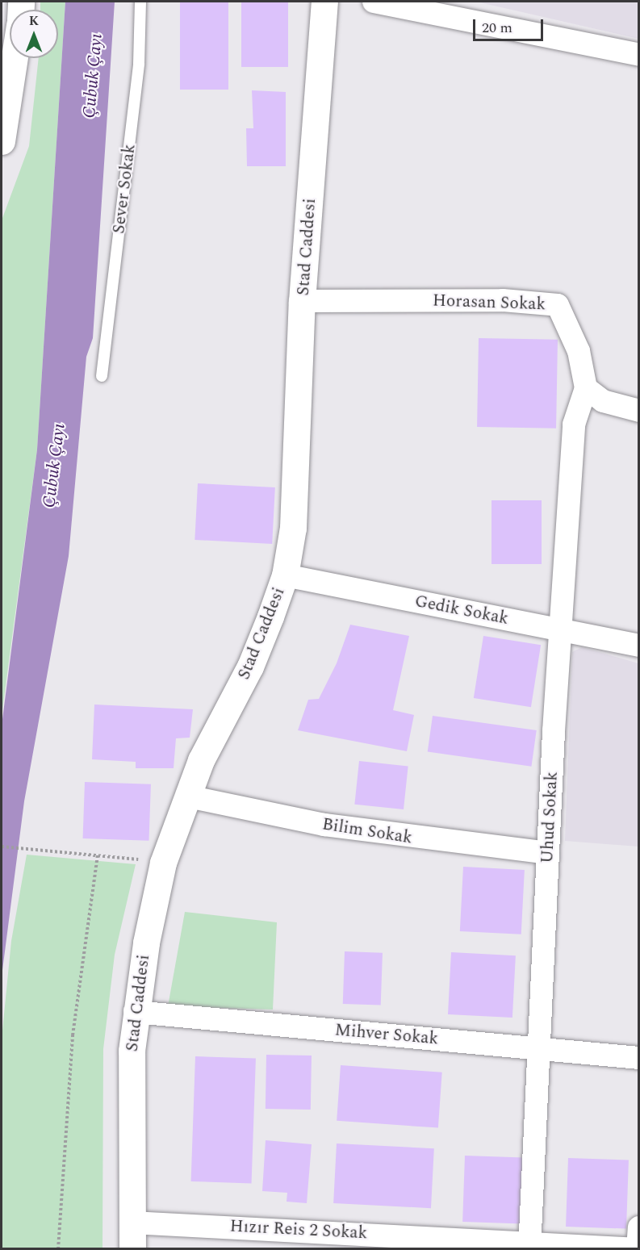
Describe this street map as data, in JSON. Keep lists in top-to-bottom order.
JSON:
{
  "streets": {
    "main road": ["Stad Caddesi"],
    "street": [
      "Horasan Sokak",
      "Gedik Sokak",
      "Uhud Sokak",
      "Bilim Sokak",
      "Mihver Sokak",
      "Hızır Reis 2 Sokak"
    ],
    "lane": ["Sever Sokak"]
  },
  "crossings": [
    ["Stad Caddesi", "Horasan Sokak"],
    ["Stad Caddesi", "Gedik Sokak"],
    ["Stad Caddesi", "Bilim Sokak"],
    ["Stad Caddesi", "Mihver Sokak"],
    ["Stad Caddesi", "Hızır Reis 2 Sokak"],
    ["Horasan Sokak", "Uhud Sokak"],
    ["Gedik Sokak", "Uhud Sokak"],
    ["Uhud Sokak", "Bilim Sokak"],
    ["Uhud Sokak", "Mihver Sokak"],
    ["Uhud Sokak", "Hızır Reis 2 Sokak"]
  ],
  "water": ["Çubuk Çayı"],
  "scale_bar": "20 m",
  "north": "top"
}
